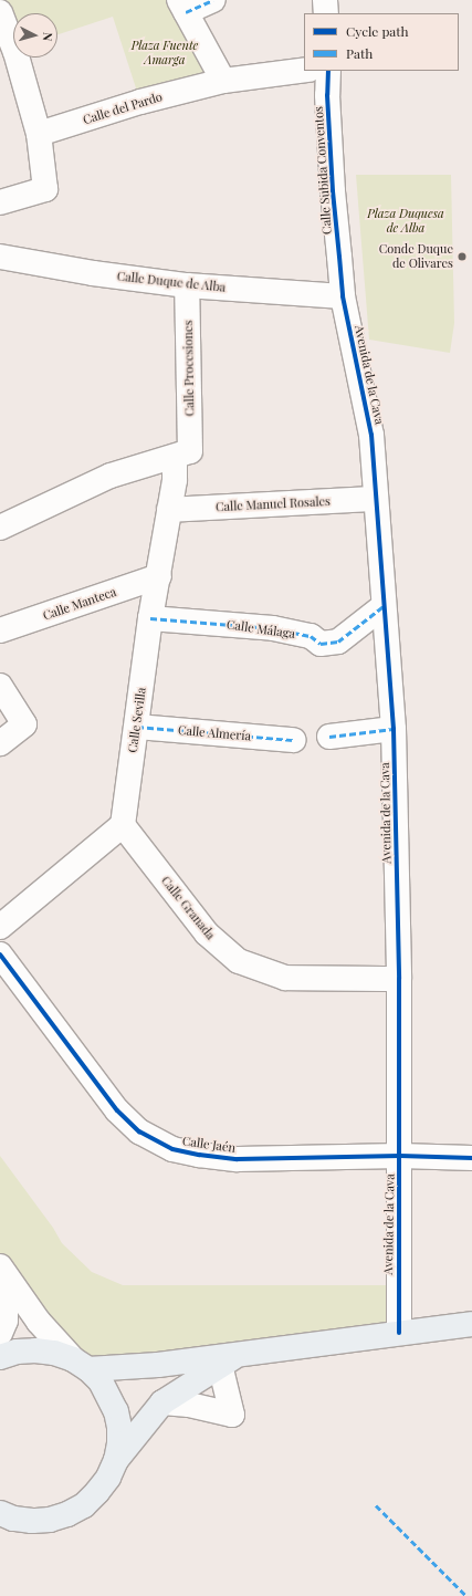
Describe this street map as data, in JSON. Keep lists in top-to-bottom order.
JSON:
{
  "streets": {
    "street": [
      "Calle del Pardo",
      "Calle Subida Conventos",
      "Calle Duque de Alba",
      "Calle Procesiones",
      "Avenida de la Cava",
      "Calle Manuel Rosales",
      "Calle Manteca",
      "Calle Málaga",
      "Calle Sevilla",
      "Calle Almería",
      "Calle Granada",
      "Calle Jaén"
    ]
  },
  "crossings": [
    ["Calle Subida Conventos", "Calle Duque de Alba"],
    ["Calle Subida Conventos", "Avenida de la Cava"],
    ["Calle Duque de Alba", "Calle Procesiones"],
    ["Calle Duque de Alba", "Avenida de la Cava"],
    ["Calle Procesiones", "Calle Sevilla"],
    ["Avenida de la Cava", "Calle Manuel Rosales"],
    ["Avenida de la Cava", "Calle Málaga"],
    ["Avenida de la Cava", "Calle Granada"],
    ["Avenida de la Cava", "Calle Jaén"],
    ["Calle Manuel Rosales", "Calle Sevilla"],
    ["Calle Manteca", "Calle Sevilla"],
    ["Calle Málaga", "Calle Sevilla"],
    ["Calle Sevilla", "Calle Almería"],
    ["Calle Sevilla", "Calle Granada"]
  ],
  "parks": ["Plaza Fuente Amarga", "Plaza Duquesa de Alba"],
  "places": ["Conde Duque de Olivares"],
  "legend": ["Cycle path", "Path"],
  "north": "right"
}
